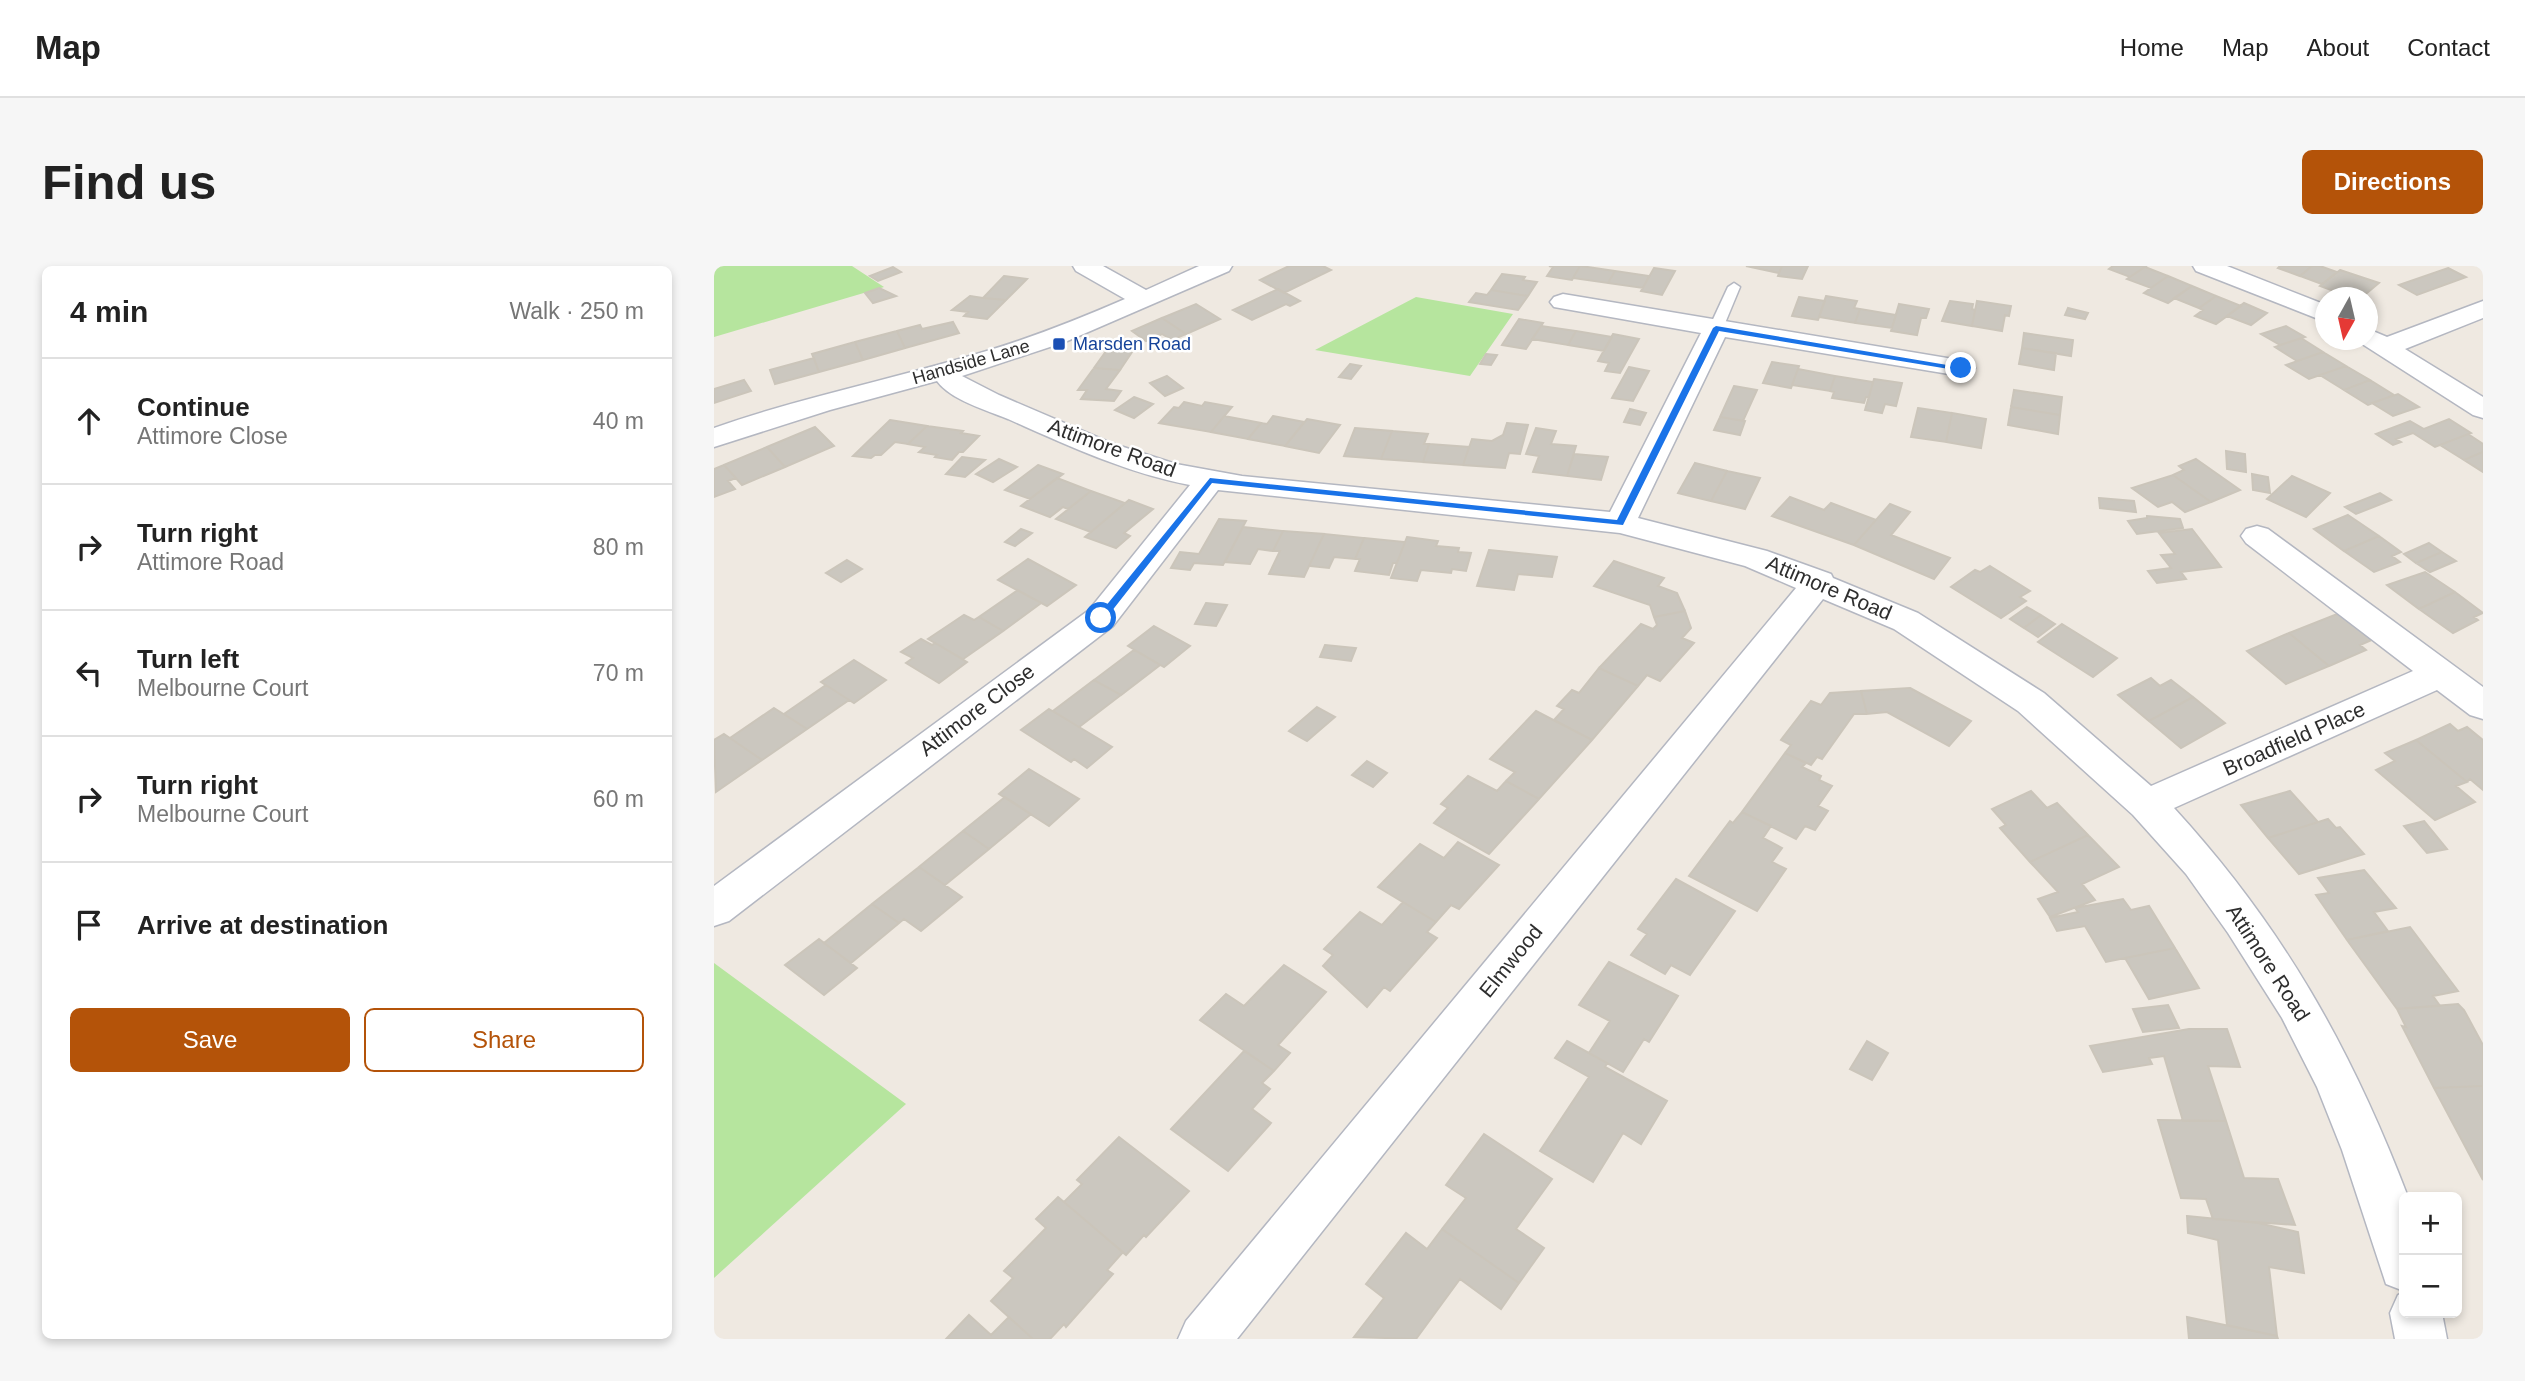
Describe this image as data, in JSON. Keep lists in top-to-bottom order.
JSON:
{
  "streets": {
    "street": [
      "Handside Lane",
      "Attimore Road",
      "Attimore Close",
      "Broadfield Place",
      "Elmwood"
    ]
  },
  "crossings": [
    ["Handside Lane", "Attimore Road"],
    ["Attimore Road", "Attimore Close"],
    ["Attimore Road", "Broadfield Place"],
    ["Attimore Road", "Elmwood"]
  ],
  "places": {
    "transit": ["Marsden Road"]
  },
  "north": "bottom",
  "page": {
    "header": "Map",
    "nav": [
      "Home",
      "Map",
      "About",
      "Contact"
    ],
    "buttons": [
      "Directions",
      ["Save", "Share"]
    ],
    "title": "Find us",
    "heading": ["4 min", "Walk · 250 m"],
    "list": [
      ["Continue", "Attimore Close", "40 m"],
      ["Turn right", "Attimore Road", "80 m"],
      ["Turn left", "Melbourne Court", "70 m"],
      ["Turn right", "Melbourne Court", "60 m"],
      "Arrive at destination"
    ],
    "map_buttons": ["+", "−"]
  }
}
